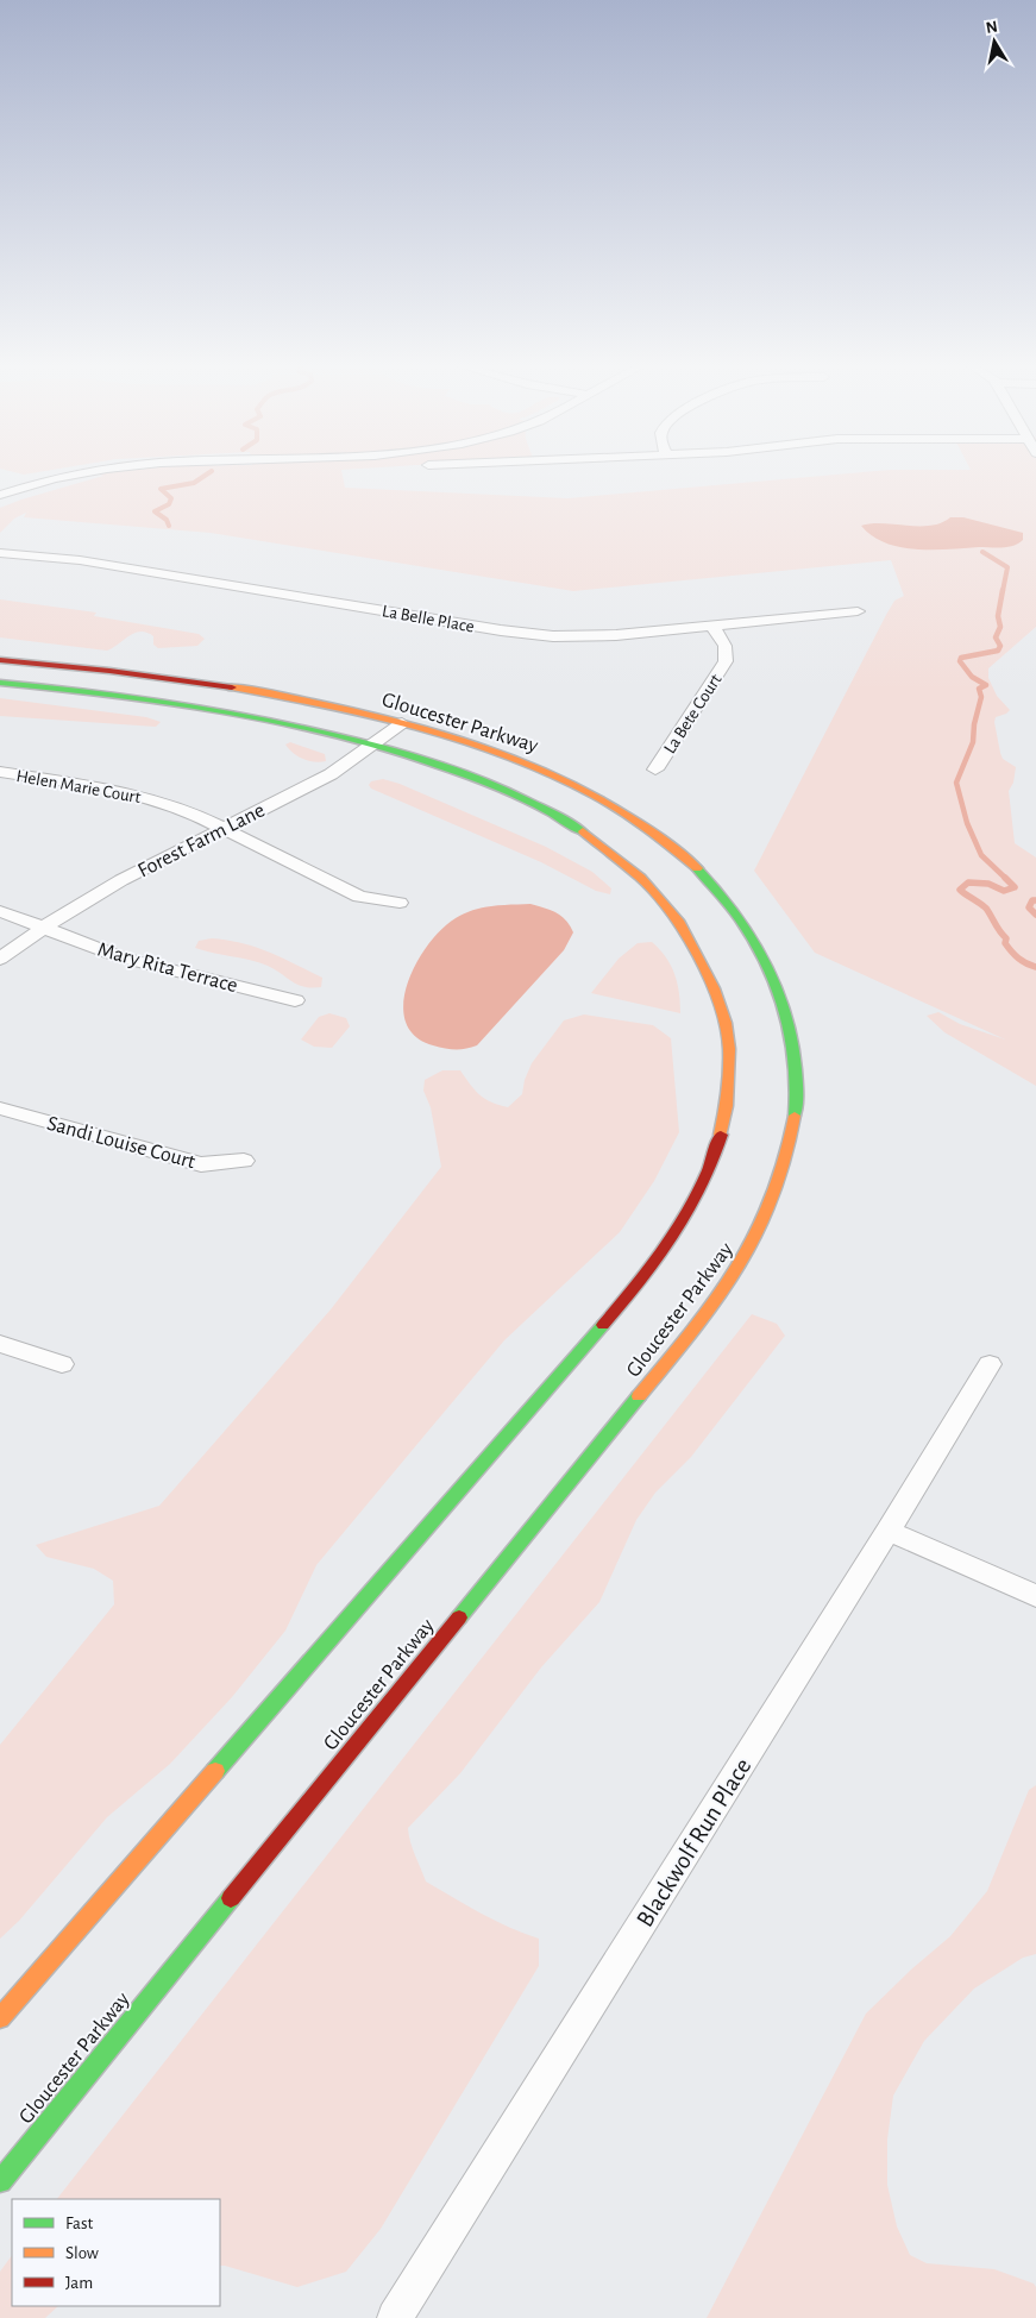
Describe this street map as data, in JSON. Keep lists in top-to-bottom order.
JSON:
{
  "streets": {
    "main road": ["Gloucester Parkway"],
    "street": [
      "La Belle Place",
      "La Bete Court",
      "Helen Marie Court",
      "Forest Farm Lane",
      "Mary Rita Terrace",
      "Sandi Louise Court",
      "Blackwolf Run Place"
    ]
  },
  "crossings": [
    ["La Belle Place", "La Bete Court"],
    ["Gloucester Parkway", "Forest Farm Lane"],
    ["Helen Marie Court", "Forest Farm Lane"],
    ["Forest Farm Lane", "Mary Rita Terrace"]
  ],
  "legend": ["Fast", "Slow", "Jam"],
  "north": "top"
}
